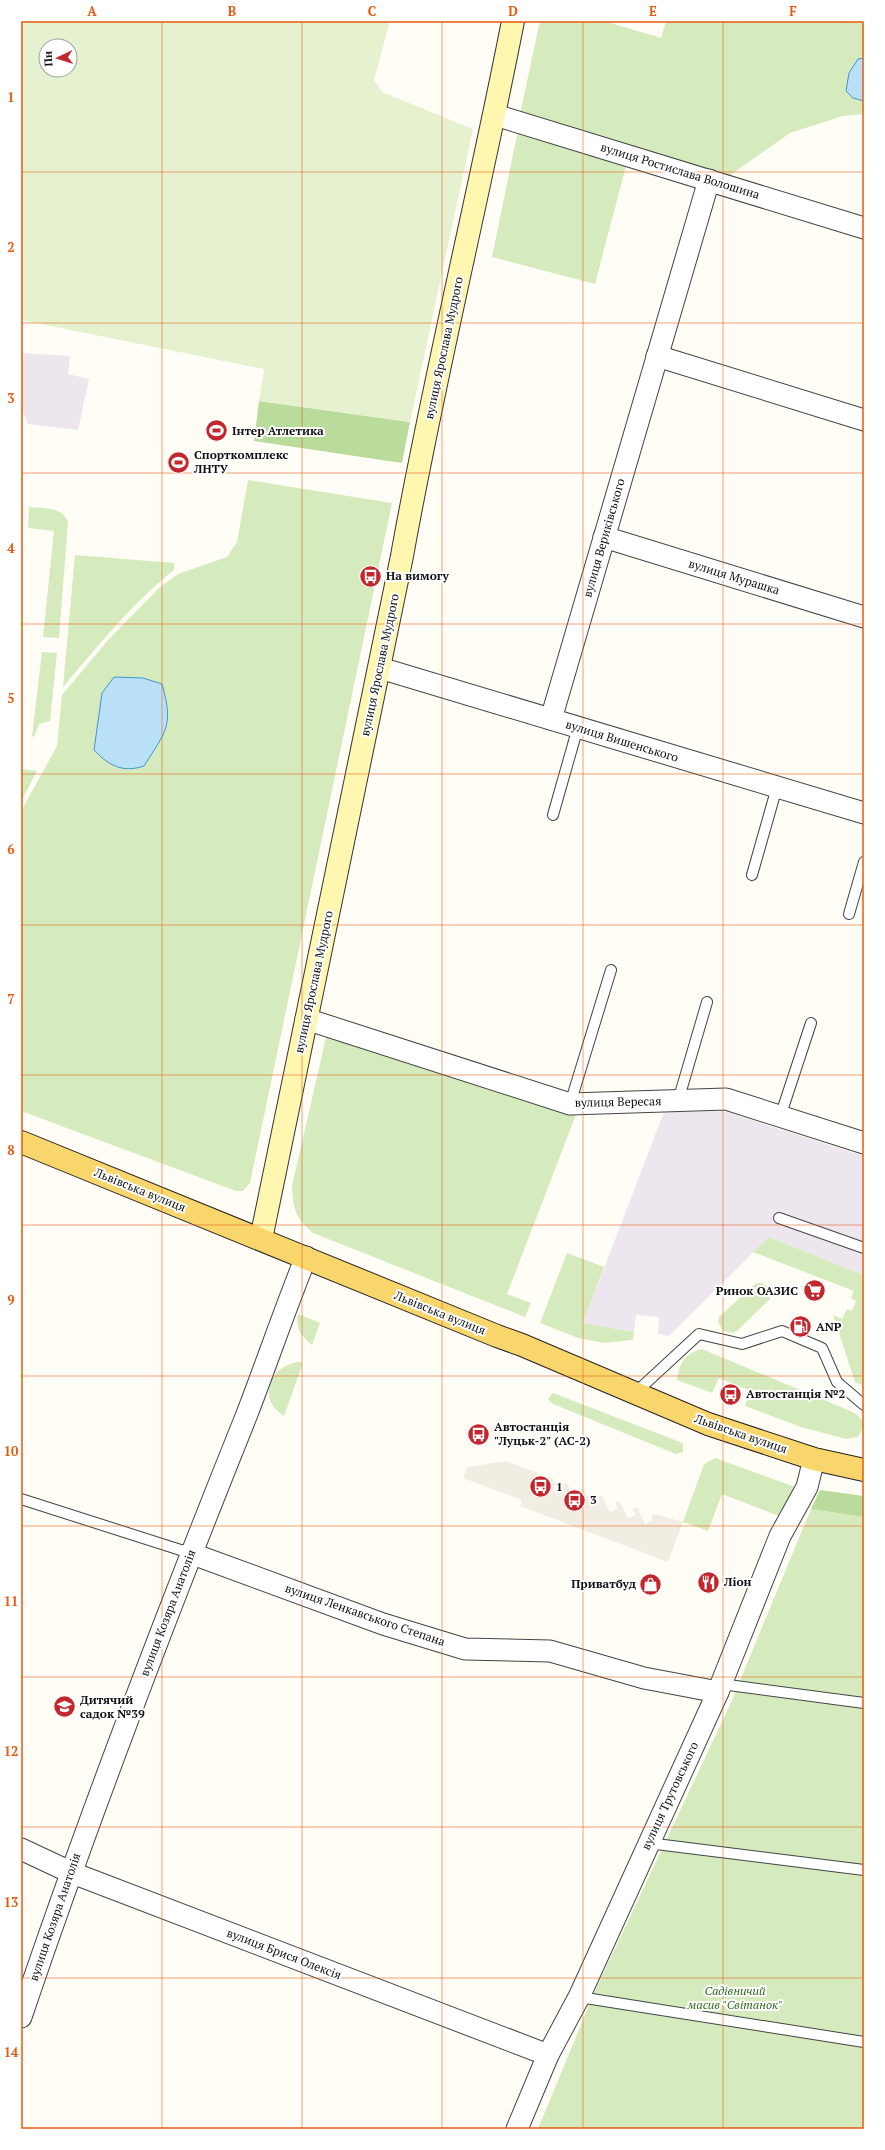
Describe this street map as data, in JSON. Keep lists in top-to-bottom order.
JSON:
{
  "streets": {
    "main road": ["вулиця Ярослава Мудрого", "Львівська вулиця"],
    "street": [
      "вулиця Ростислава Волошина",
      "вулиця Вериківського",
      "вулиця Мурашка",
      "вулиця Вишенського",
      "вулиця Вересая",
      "вулиця Козяра Анатолія",
      "вулиця Ленкавського Степана",
      "вулиця Трутовського",
      "вулиця Брися Олексія"
    ]
  },
  "crossings": [
    ["вулиця Ростислава Волошина", "вулиця Ярослава Мудрого"],
    ["вулиця Ростислава Волошина", "вулиця Вериківського"],
    ["вулиця Ярослава Мудрого", "вулиця Вишенського"],
    ["вулиця Ярослава Мудрого", "вулиця Вересая"],
    ["вулиця Ярослава Мудрого", "Львівська вулиця"],
    ["вулиця Вериківського", "вулиця Мурашка"],
    ["вулиця Вериківського", "вулиця Вишенського"],
    ["Львівська вулиця", "вулиця Козяра Анатолія"],
    ["Львівська вулиця", "вулиця Трутовського"],
    ["вулиця Козяра Анатолія", "вулиця Ленкавського Степана"],
    ["вулиця Козяра Анатолія", "вулиця Брися Олексія"],
    ["вулиця Ленкавського Степана", "вулиця Трутовського"],
    ["вулиця Трутовського", "вулиця Брися Олексія"]
  ],
  "parks": ["Садівничий масив \"Світанок\""],
  "places": {
    "sports": ["Інтер Атлетика", "Спорткомплекс ЛНТУ"],
    "bus stop": [
      "На вимогу",
      "Автостанція №2",
      "Автостанція \"Луцьк-2\" (АС-2)",
      "1",
      "3"
    ],
    "supermarket": ["Ринок ОАЗИС"],
    "fuel station": ["ANP"],
    "restaurant": ["Ліон"],
    "shop": ["Приватбуд"],
    "school or university": ["Дитячий садок №39"]
  },
  "north": "left",
  "grid": {
    "columns": [
      "A",
      "B",
      "C",
      "D",
      "E",
      "F"
    ],
    "rows": [
      "1",
      "2",
      "3",
      "4",
      "5",
      "6",
      "7",
      "8",
      "9",
      "10",
      "11",
      "12",
      "13",
      "14"
    ]
  }
}
